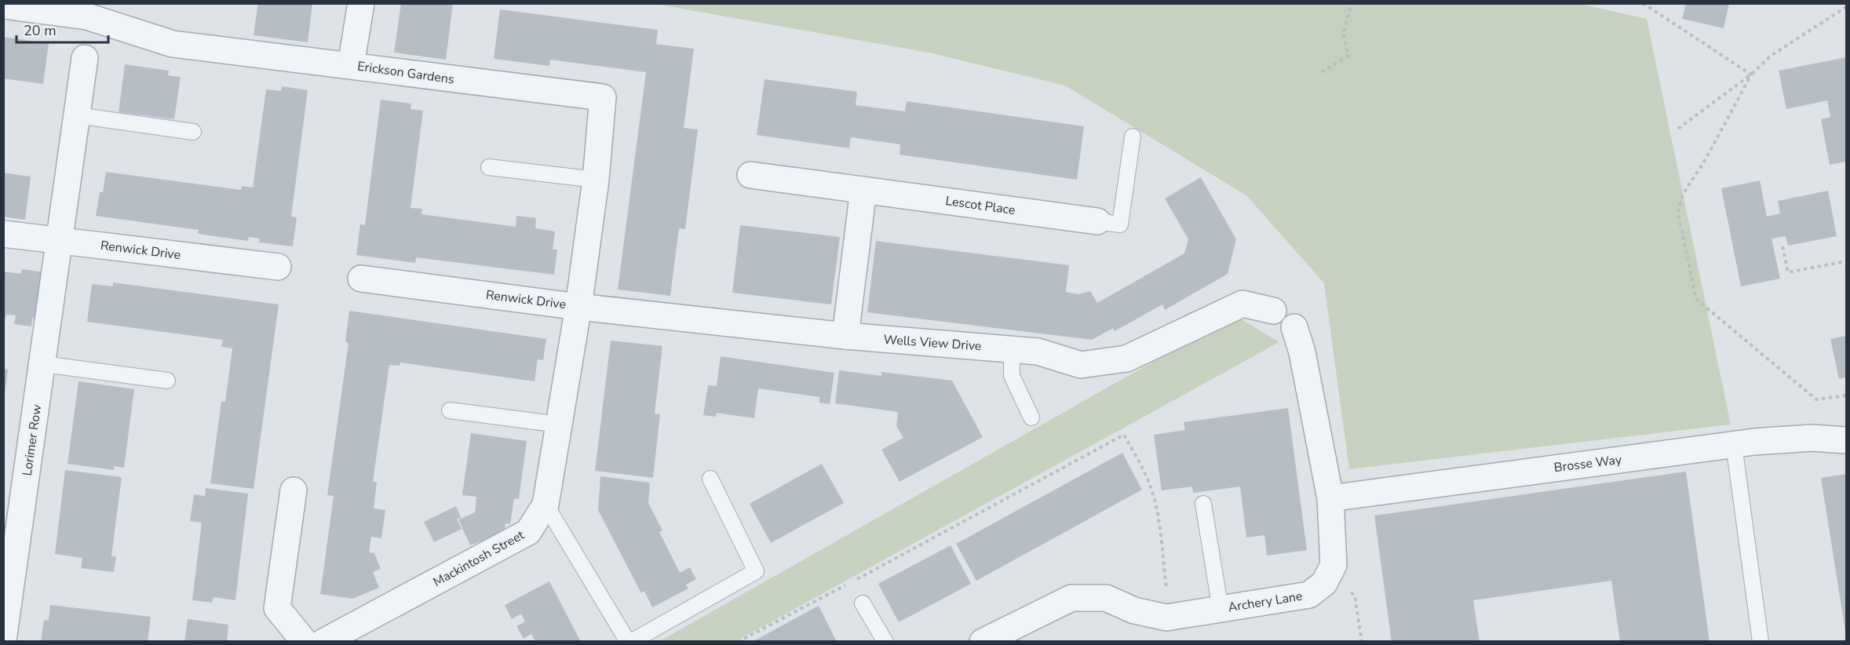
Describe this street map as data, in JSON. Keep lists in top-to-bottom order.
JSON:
{
  "streets": {
    "street": [
      "Erickson Gardens",
      "Lescot Place",
      "Renwick Drive",
      "Wells View Drive",
      "Lorimer Row",
      "Brosse Way",
      "Mackintosh Street",
      "Archery Lane"
    ]
  },
  "crossings": [
    ["Erickson Gardens", "Renwick Drive"],
    ["Erickson Gardens", "Wells View Drive"],
    ["Erickson Gardens", "Mackintosh Street"],
    ["Renwick Drive", "Wells View Drive"],
    ["Renwick Drive", "Lorimer Row"],
    ["Renwick Drive", "Mackintosh Street"],
    ["Wells View Drive", "Mackintosh Street"],
    ["Brosse Way", "Archery Lane"]
  ],
  "scale_bar": "20 m"
}
